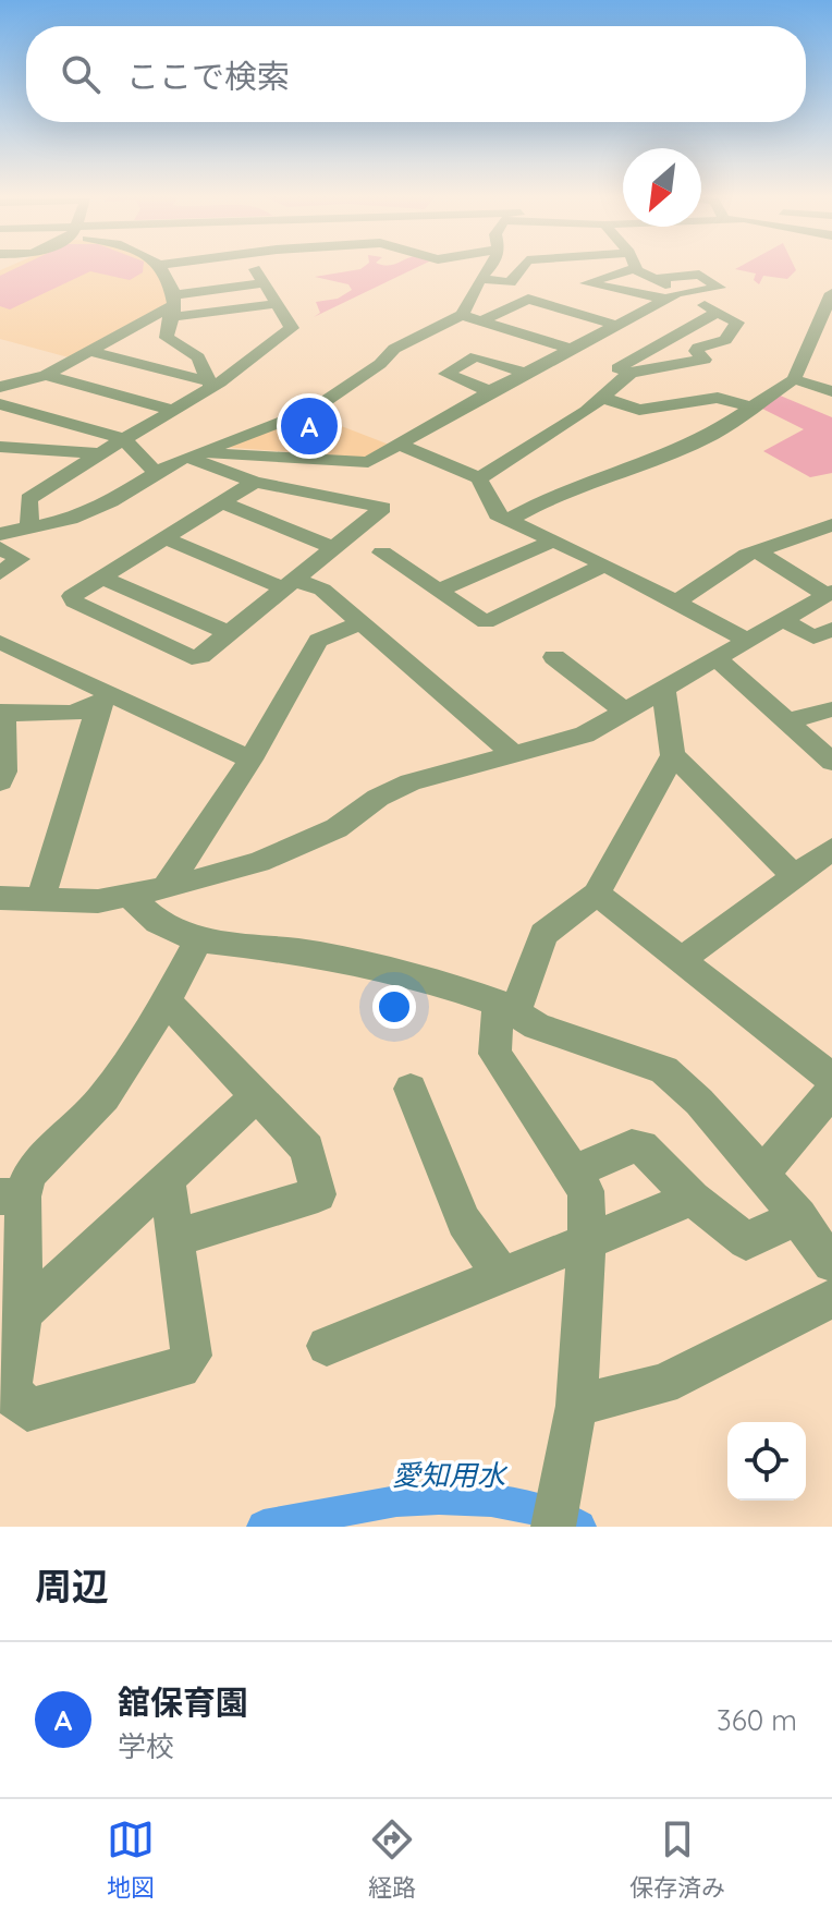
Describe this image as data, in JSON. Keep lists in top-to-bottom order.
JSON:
{
  "water": ["愛知用水"],
  "north": "bottom left",
  "page": {
    "search": "ここで検索",
    "pins": "A",
    "heading": "周辺",
    "list": [
      {
        "mark": "A",
        "name": "舘保育園",
        "note": "学校",
        "value": "360 m"
      }
    ],
    "nav": ["地図", "経路", "保存済み"]
  }
}
